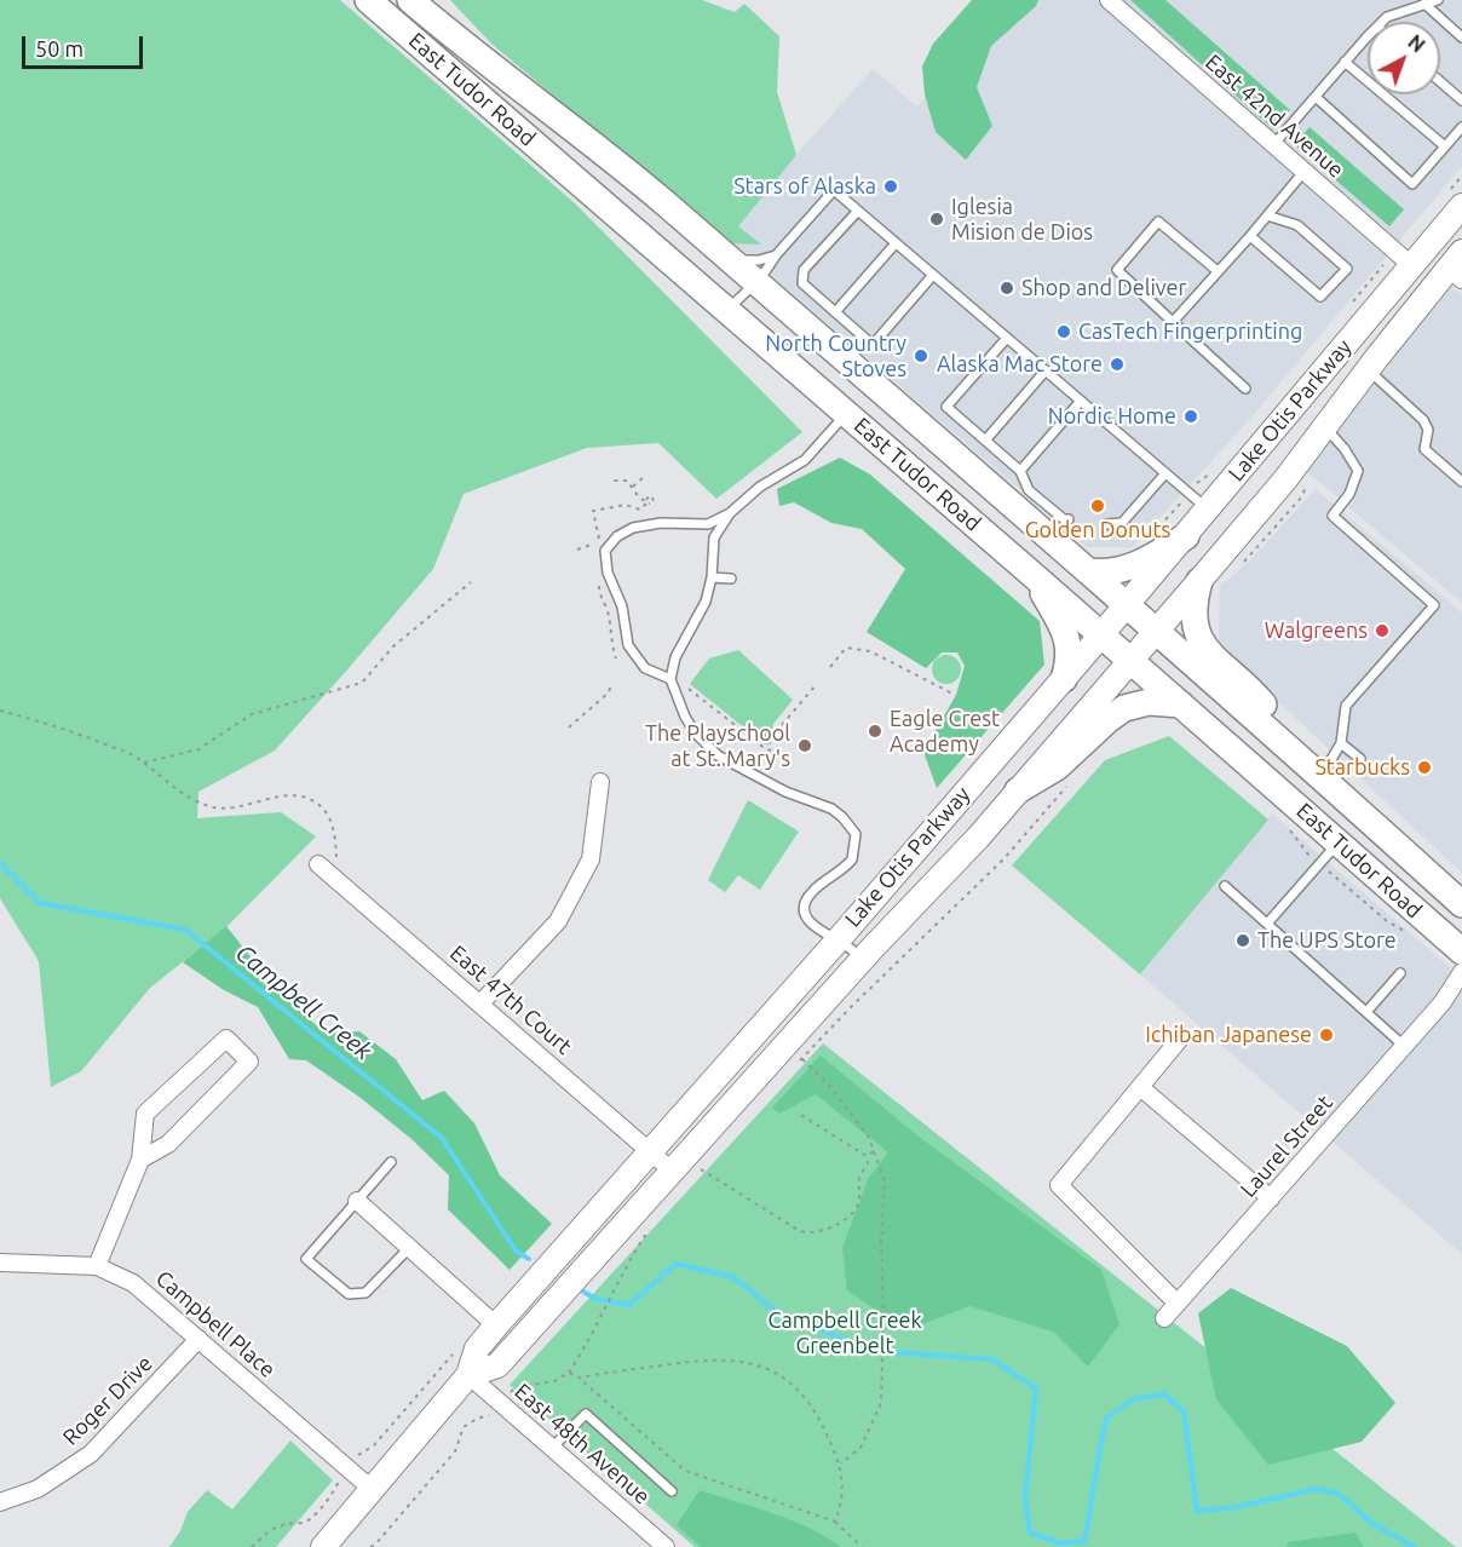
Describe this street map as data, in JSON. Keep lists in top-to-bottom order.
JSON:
{
  "streets": {
    "main road": ["East Tudor Road", "Lake Otis Parkway"],
    "street": [
      "East 42nd Avenue",
      "East 47th Court",
      "Laurel Street",
      "Campbell Place",
      "Roger Drive",
      "East 48th Avenue"
    ]
  },
  "crossings": [
    ["East Tudor Road", "Lake Otis Parkway"],
    ["East 42nd Avenue", "Lake Otis Parkway"],
    ["Lake Otis Parkway", "East 47th Court"],
    ["Lake Otis Parkway", "Campbell Place"],
    ["Lake Otis Parkway", "East 48th Avenue"],
    ["Campbell Place", "Roger Drive"]
  ],
  "water": ["Campbell Creek"],
  "parks": ["Campbell Creek Greenbelt"],
  "places": [
    "Stars of Alaska",
    "Iglesia Mision de Dios",
    "Shop and Deliver",
    "CasTech Fingerprinting",
    "North Country Stoves",
    "Alaska Mac Store",
    "Nordic Home",
    "Golden Donuts",
    "Walgreens",
    "Eagle Crest Academy",
    "The Playschool at St. Mary's",
    "Starbucks",
    "The UPS Store",
    "Ichiban Japanese"
  ],
  "scale_bar": "50 m",
  "north": "top right"
}
